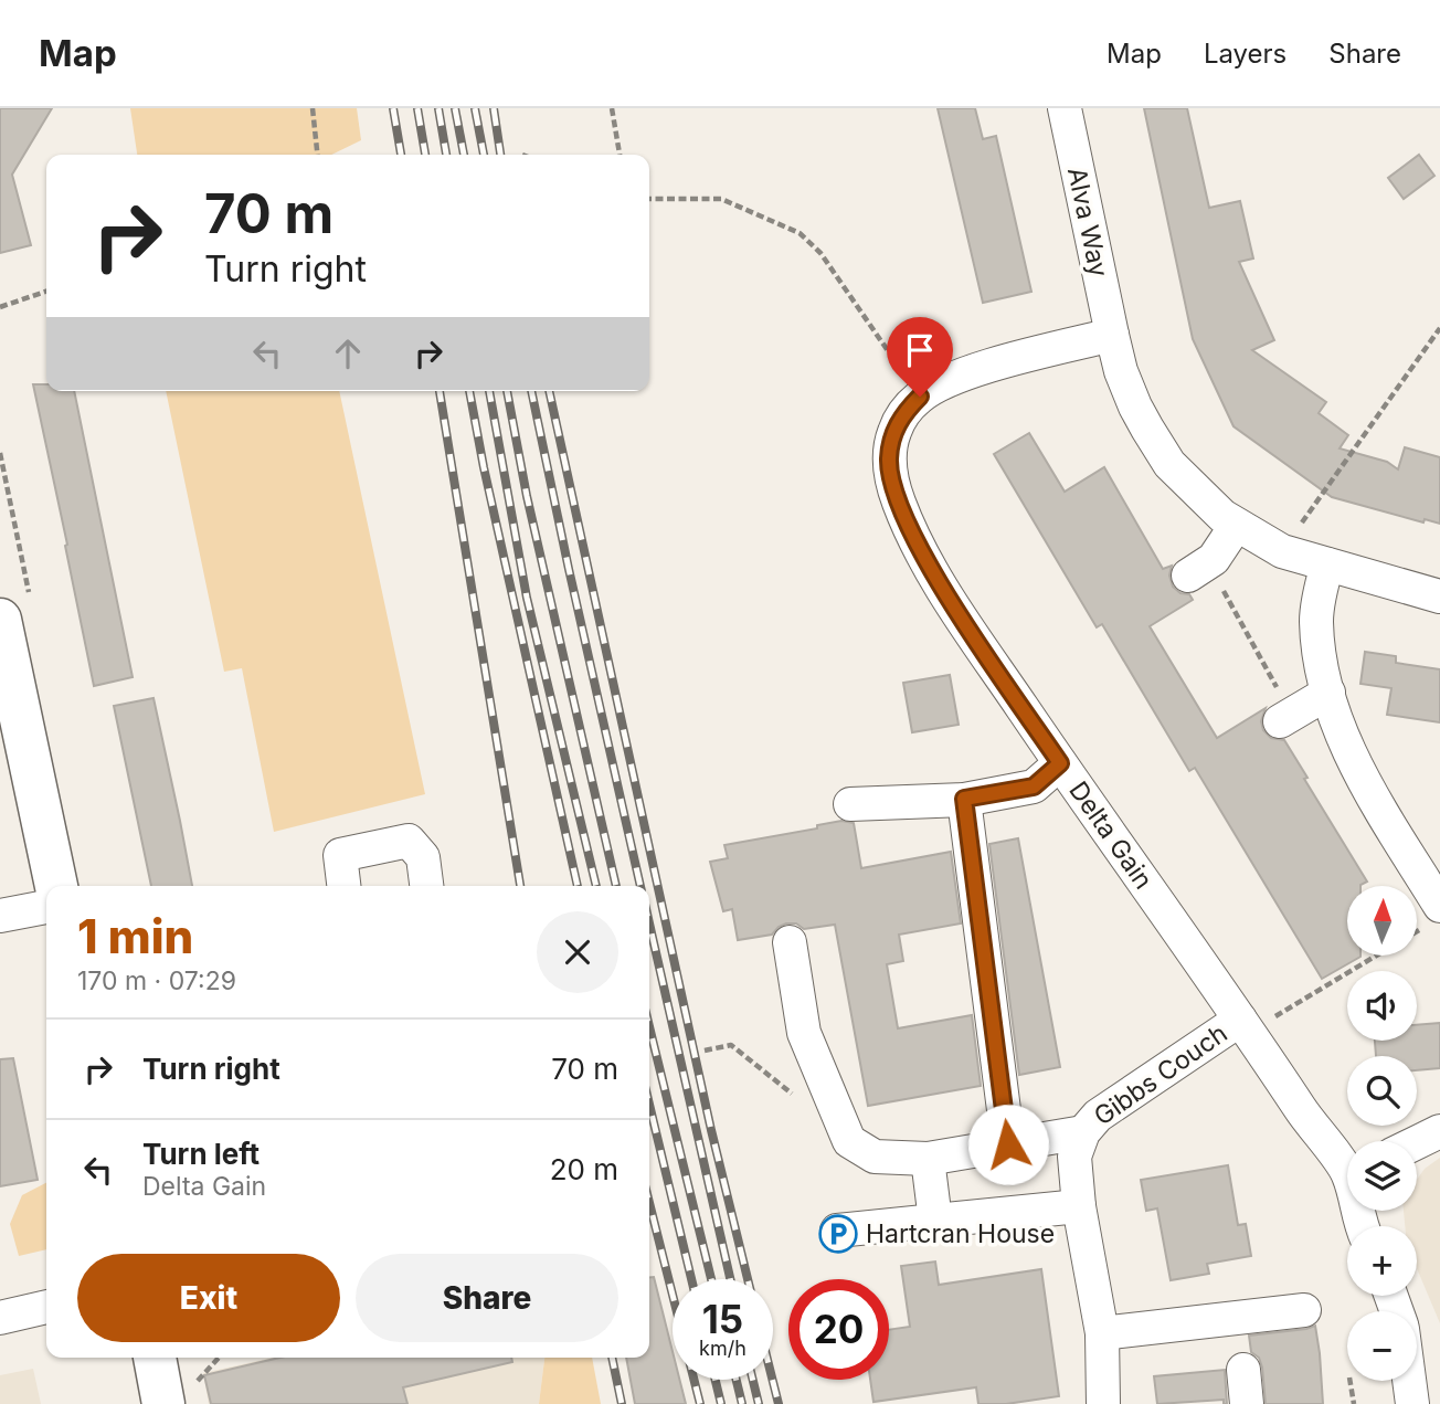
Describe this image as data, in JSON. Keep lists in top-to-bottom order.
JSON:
{
  "streets": {
    "street": ["Alva Way", "Delta Gain", "Gibbs Couch"]
  },
  "crossings": [
    ["Alva Way", "Delta Gain"],
    ["Delta Gain", "Gibbs Couch"]
  ],
  "places": {
    "parking": ["Hartcran House"]
  },
  "north": "top",
  "page": {
    "header": "Map",
    "nav": ["Map", "Layers", "Share"],
    "turn": ["70 m", "Turn right"],
    "map_buttons": ["+", "−"],
    "heading": ["1 min", "170 m · 07:29"],
    "list": [
      {
        "name": "Turn right",
        "value": "70 m"
      },
      {
        "name": "Turn left",
        "note": "Delta Gain",
        "value": "20 m"
      }
    ],
    "buttons": ["Exit", "Share"],
    "speed": "15 km/h",
    "limit": "20"
  }
}
